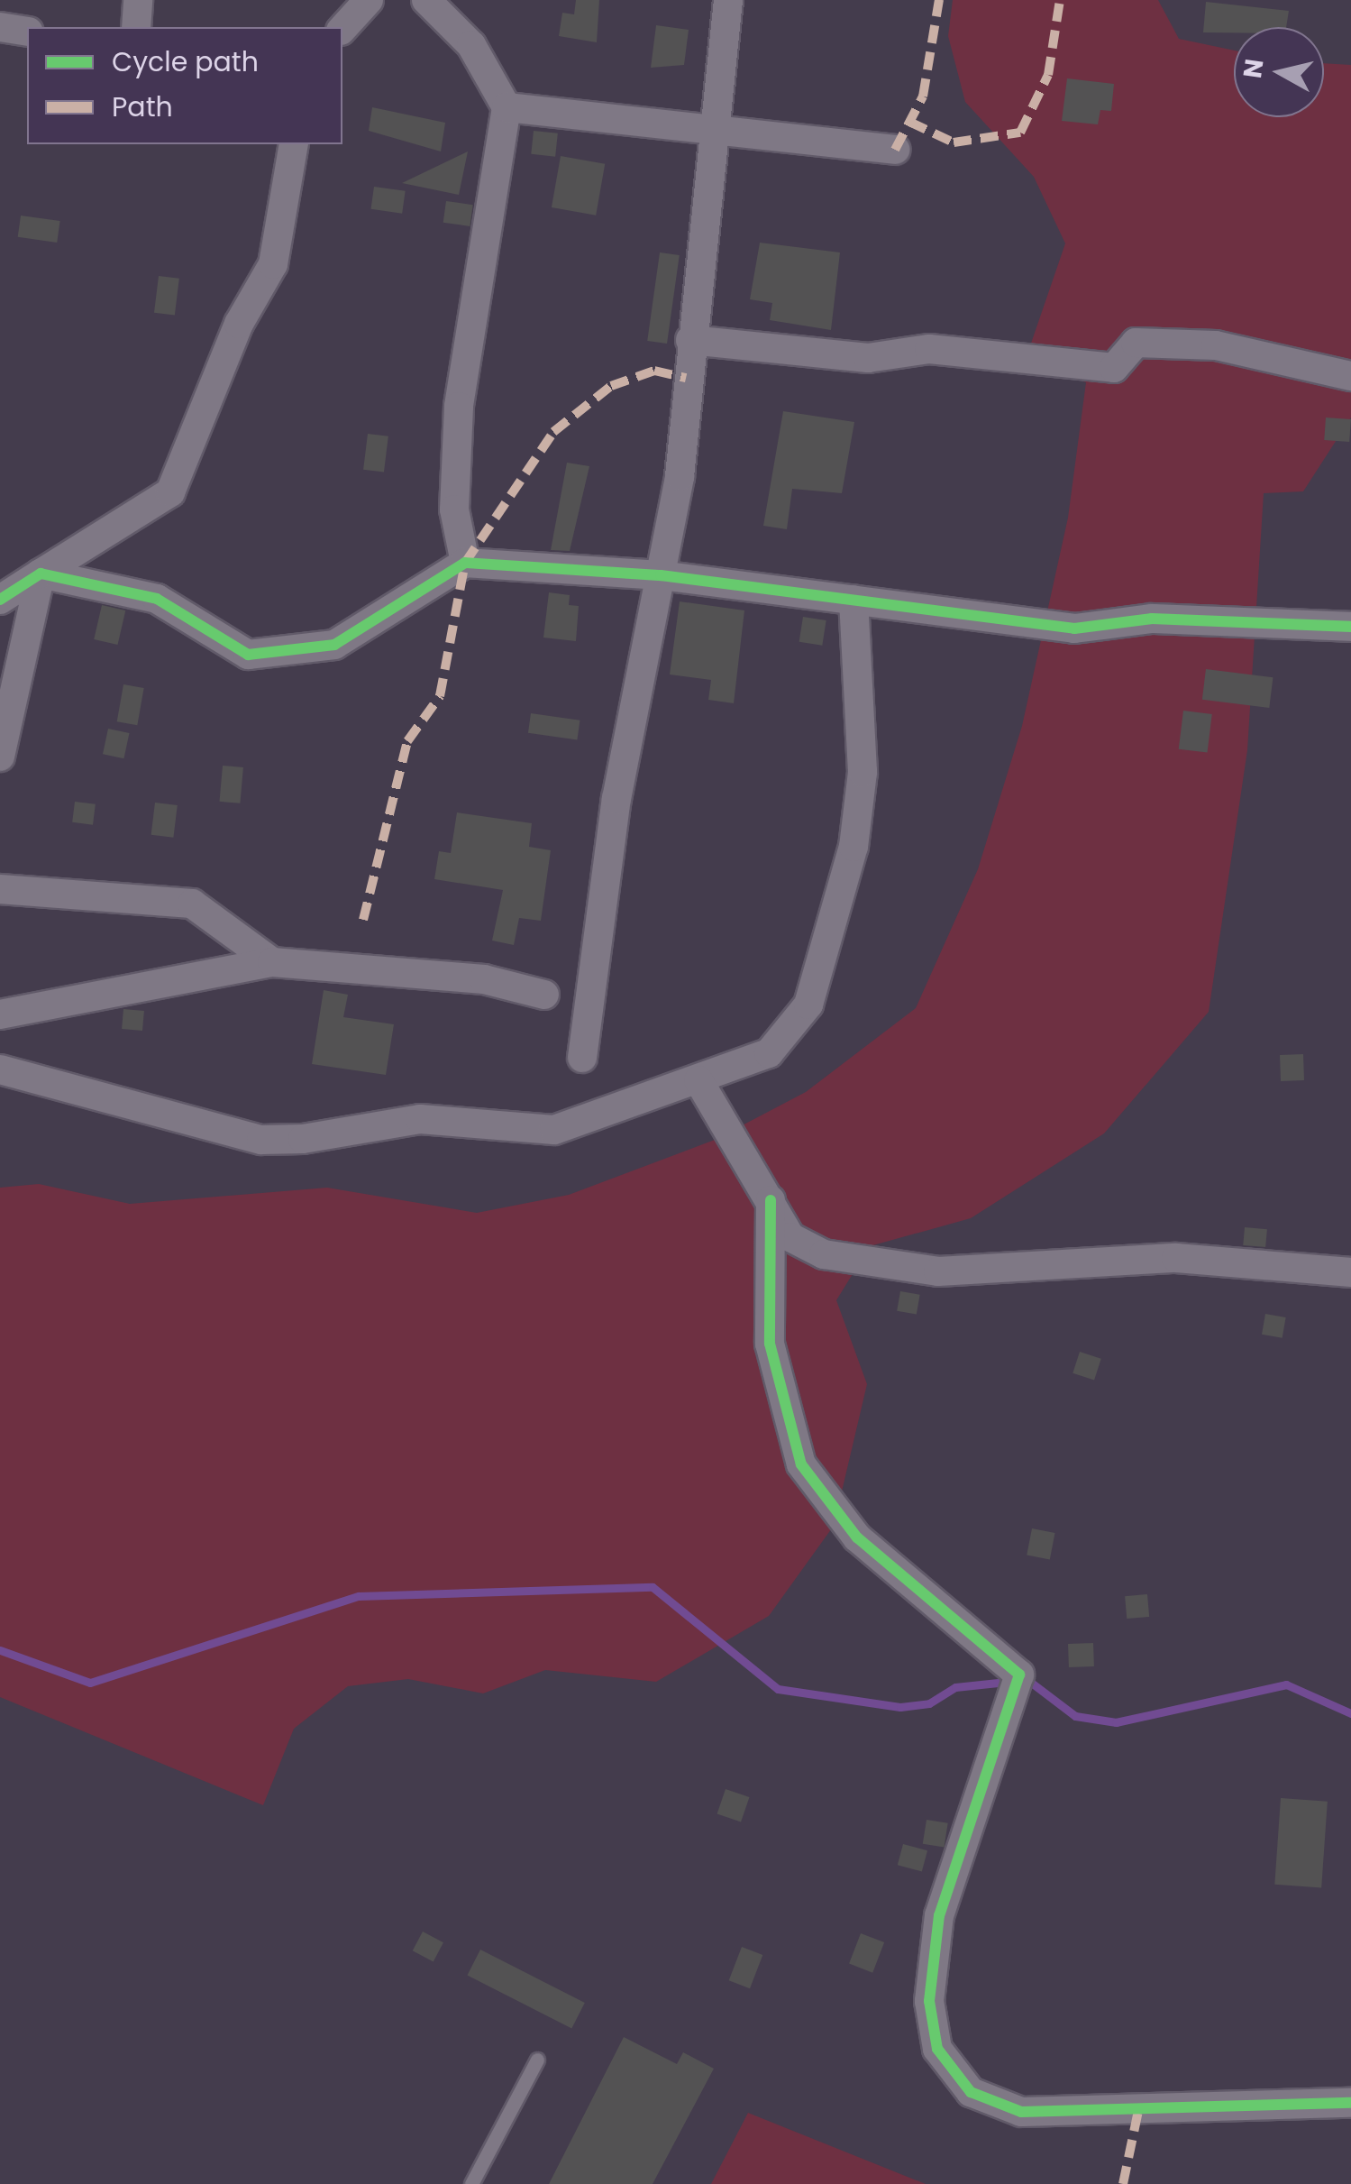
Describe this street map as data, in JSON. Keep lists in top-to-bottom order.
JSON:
{
  "legend": ["Cycle path", "Path"],
  "north": "left"
}
